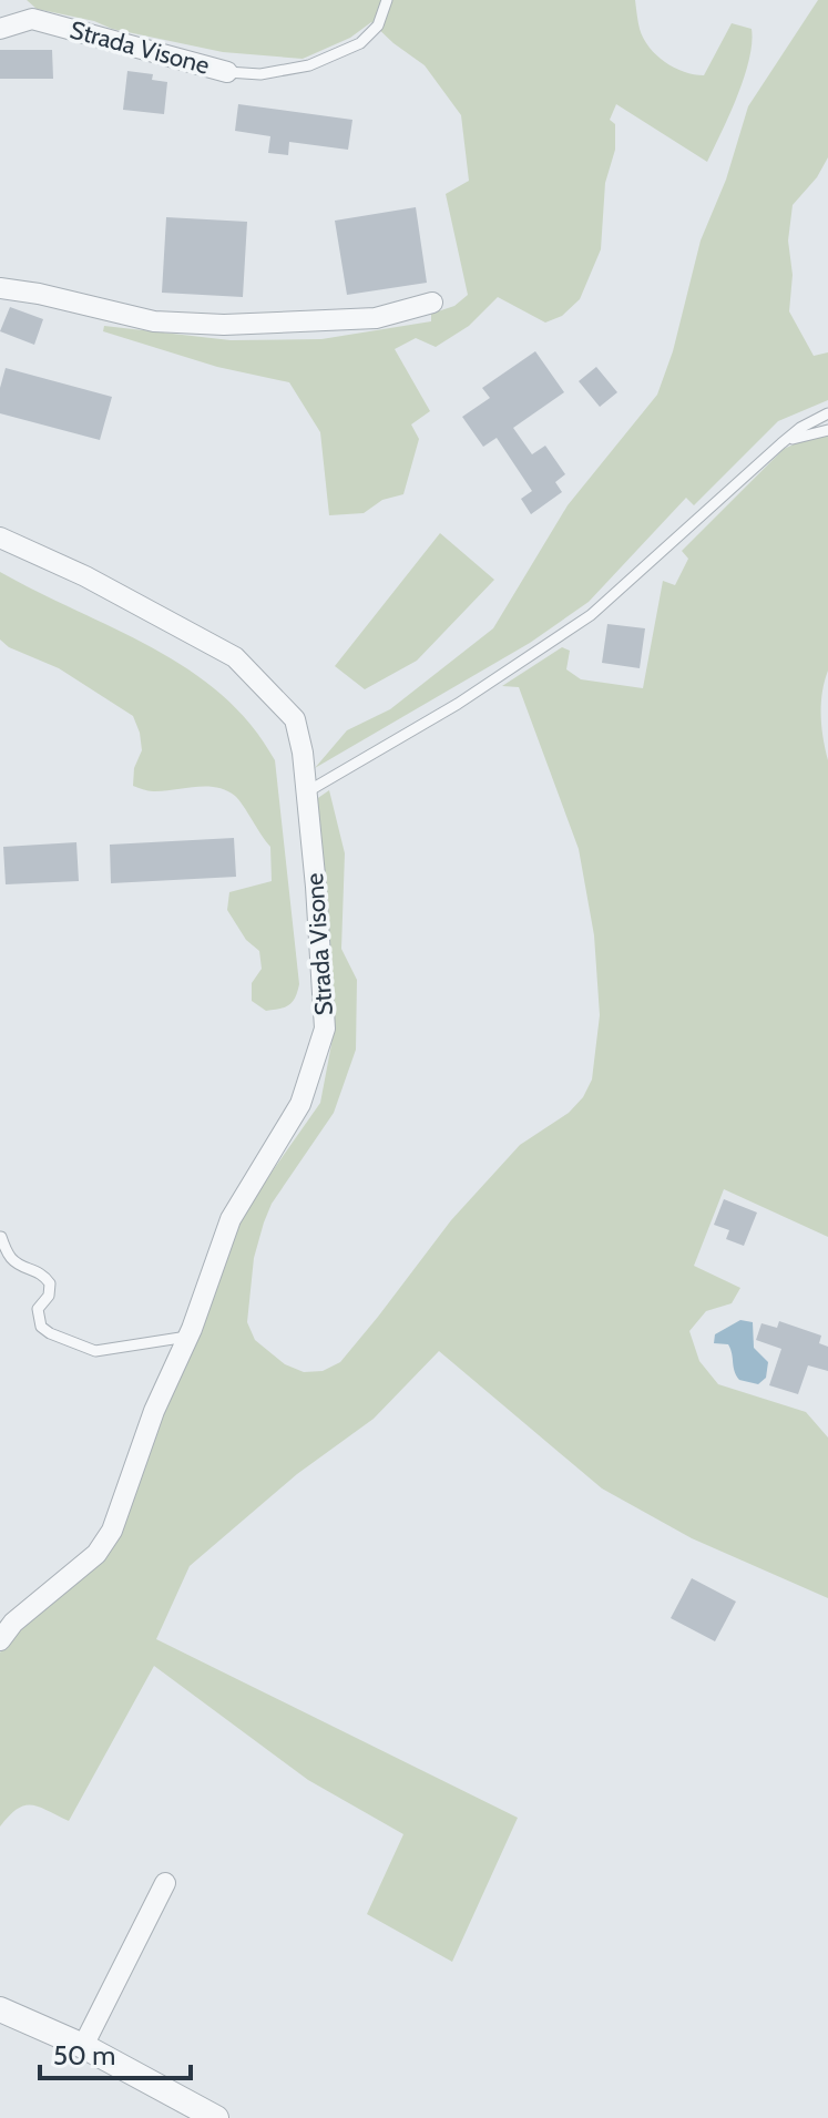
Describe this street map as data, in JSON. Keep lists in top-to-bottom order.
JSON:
{
  "streets": {
    "street": ["Strada Visone"]
  },
  "scale_bar": "50 m"
}
